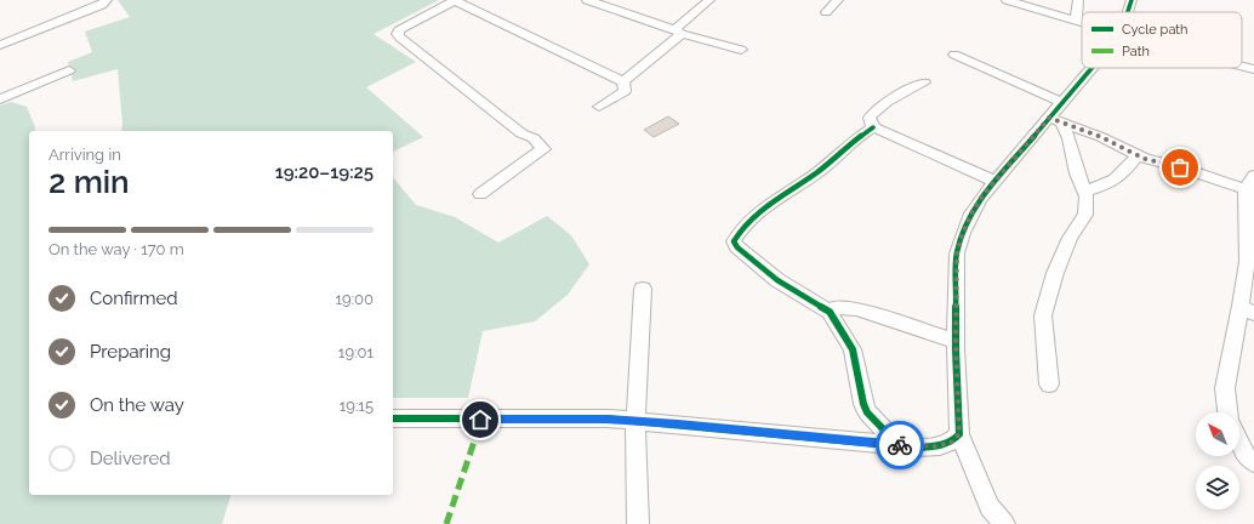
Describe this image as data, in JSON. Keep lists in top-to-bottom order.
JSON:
{
  "legend": ["Cycle path", "Path"],
  "north": "top left",
  "page": {
    "heading": ["2 min", "Arriving in", "19:20–19:25"],
    "bar": "On the way · 170 m",
    "list": [
      ["Confirmed", "19:00"],
      ["Preparing", "19:01"],
      ["On the way", "19:15"],
      "Delivered"
    ]
  }
}
